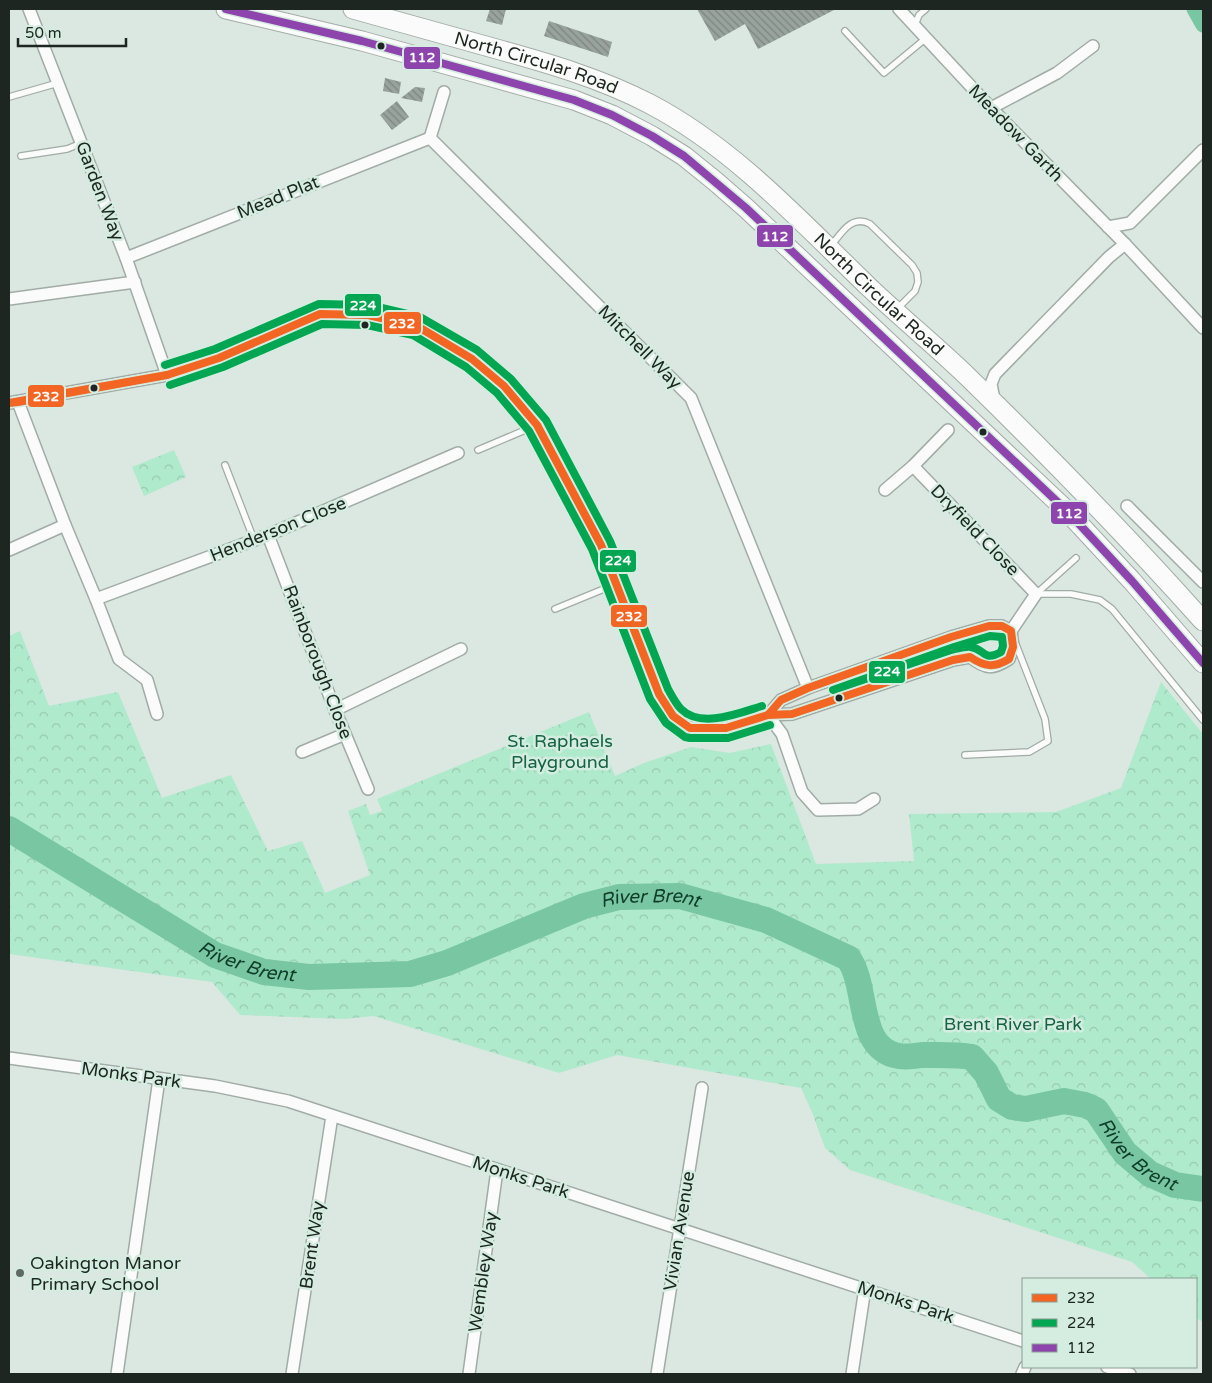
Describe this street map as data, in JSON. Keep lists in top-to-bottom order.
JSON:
{
  "streets": {
    "highway": ["North Circular Road"],
    "street": [
      "Meadow Garth",
      "Garden Way",
      "Mead Plat",
      "Mitchell Way",
      "Henderson Close",
      "Dryfield Close",
      "Rainborough Close",
      "Monks Park",
      "Vivian Avenue",
      "Brent Way",
      "Wembley Way"
    ]
  },
  "crossings": [
    ["Garden Way", "Mead Plat"],
    ["Mead Plat", "Mitchell Way"],
    ["Henderson Close", "Rainborough Close"],
    ["Monks Park", "Vivian Avenue"],
    ["Monks Park", "Brent Way"],
    ["Monks Park", "Wembley Way"]
  ],
  "water": ["River Brent"],
  "parks": ["St. Raphaels Playground", "Brent River Park"],
  "places": ["Oakington Manor Primary School"],
  "lines": ["transit line 112", "transit line 224", "transit line 232"],
  "legend": ["232", "224", "112"],
  "scale_bar": "50 m"
}
